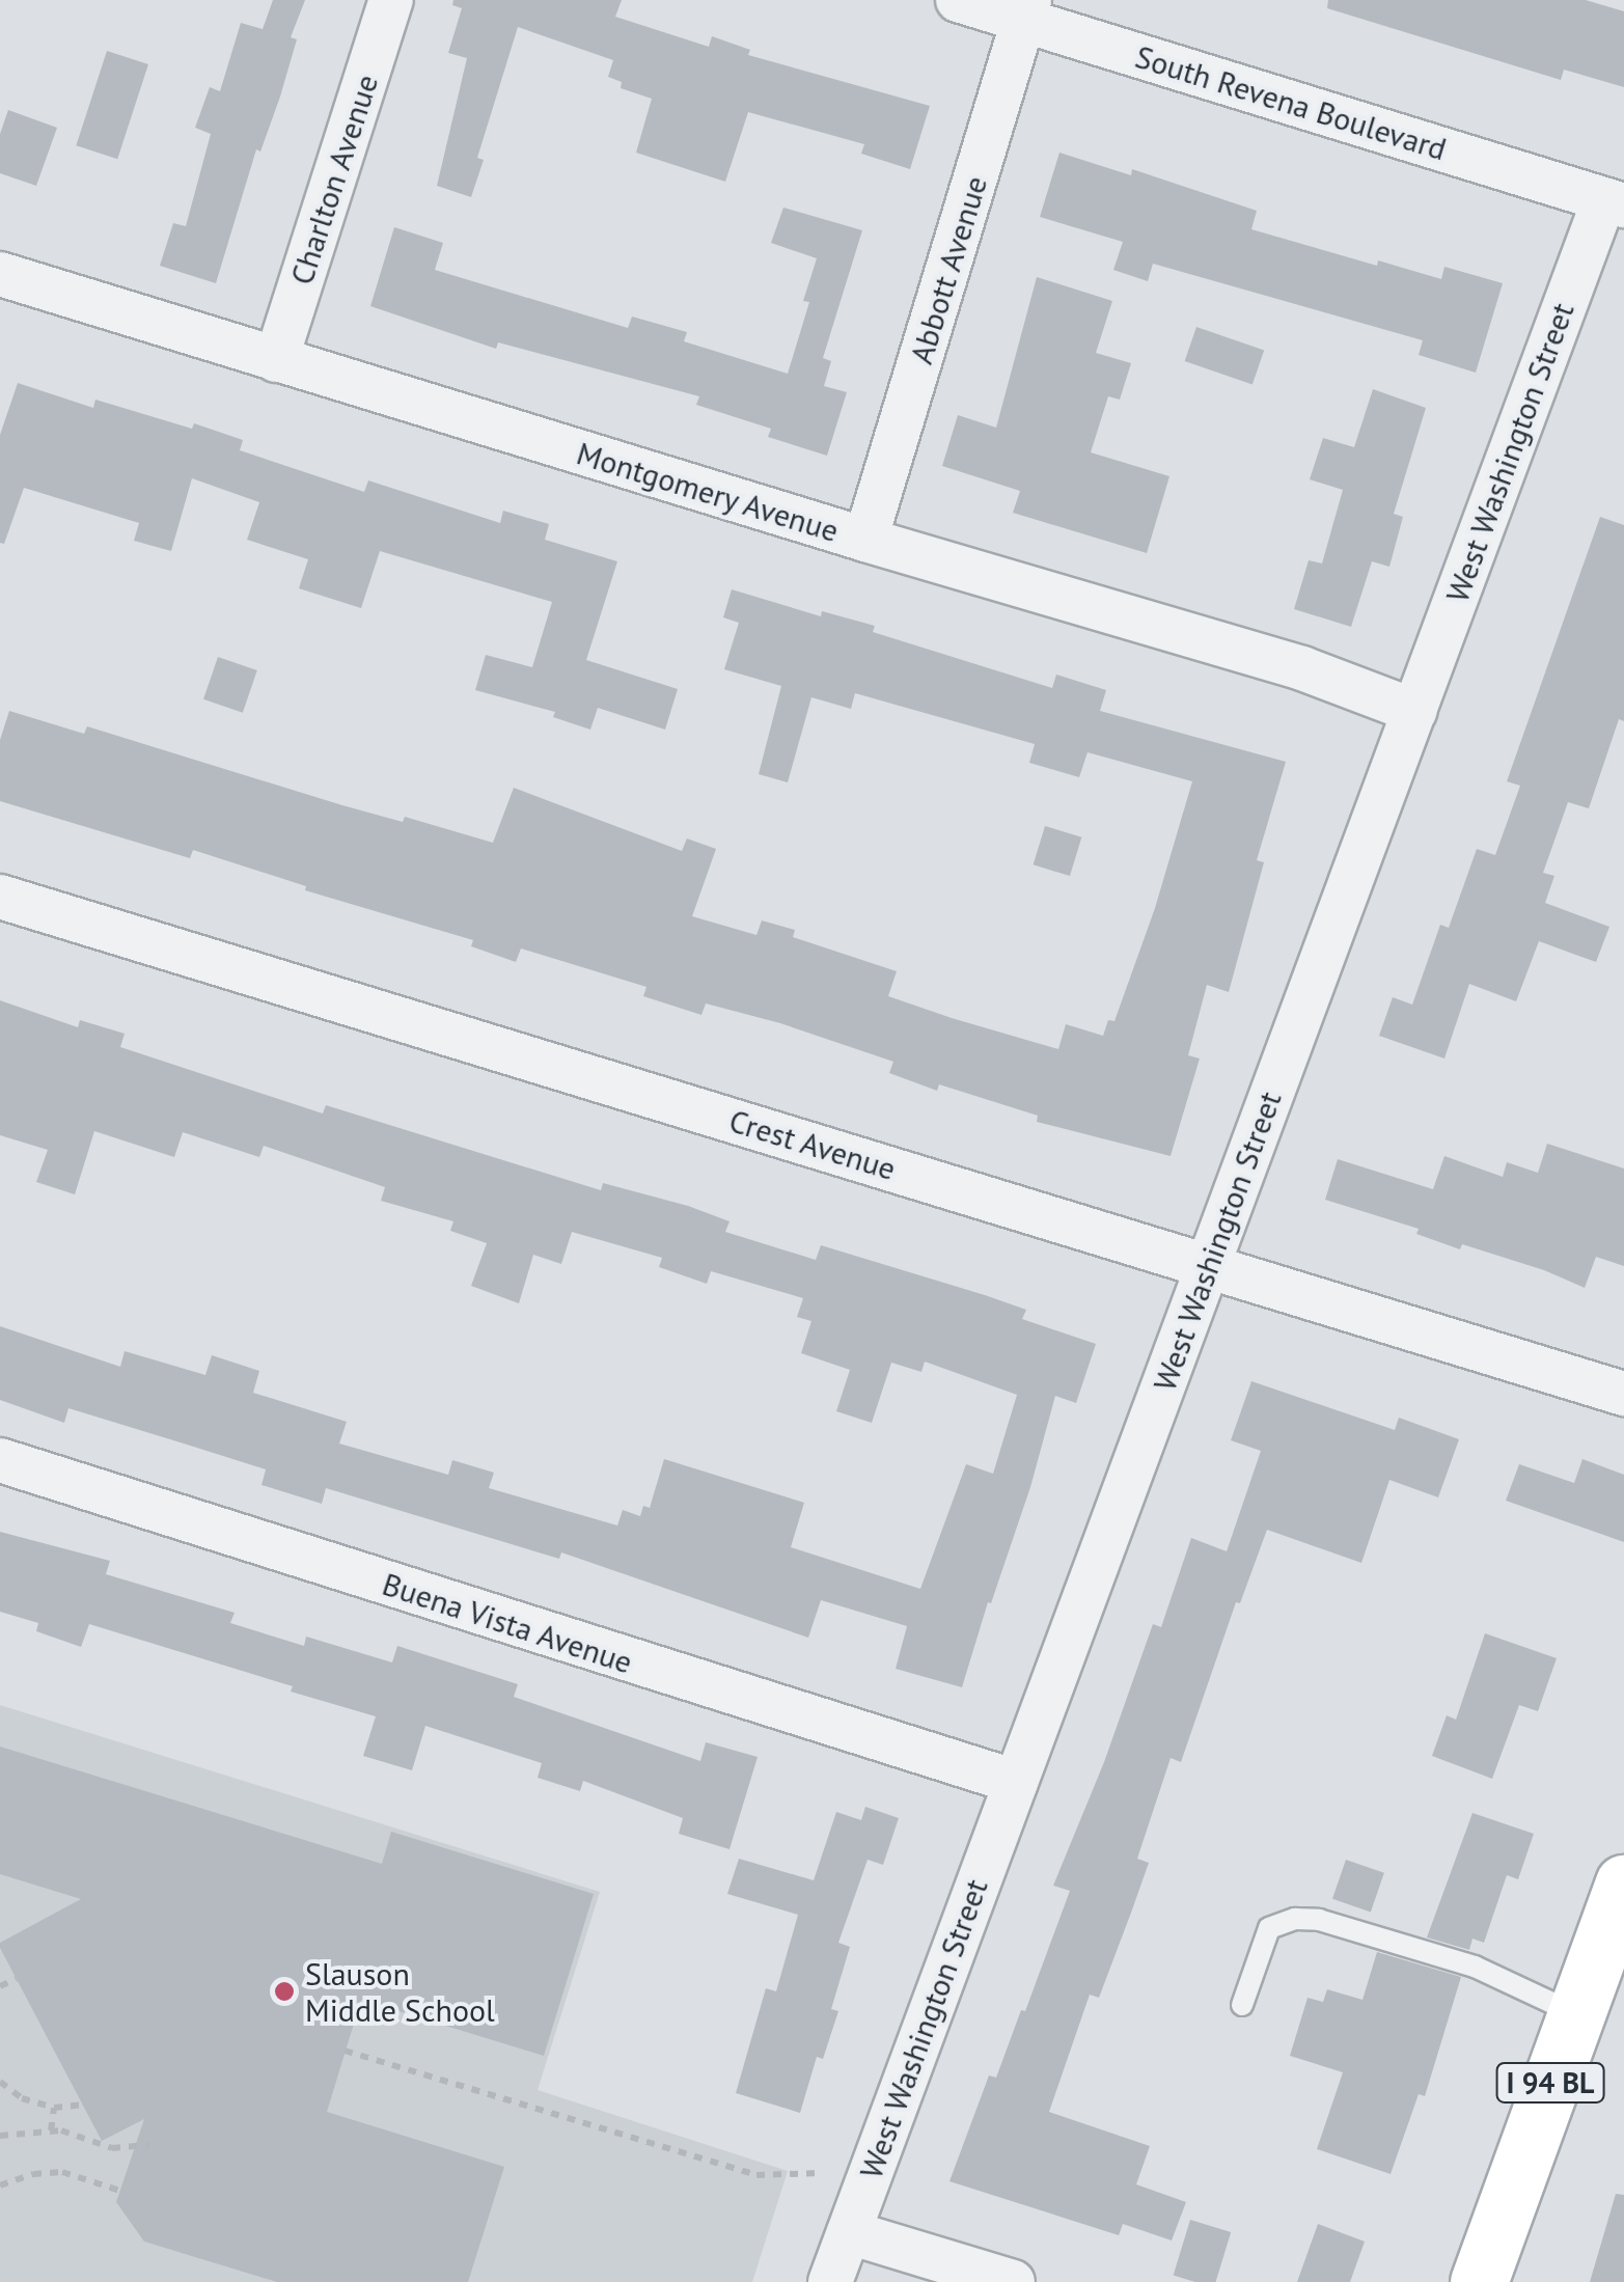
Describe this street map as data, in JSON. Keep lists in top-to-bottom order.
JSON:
{
  "streets": {
    "main road": ["I 94 BL"],
    "street": [
      "South Revena Boulevard",
      "Charlton Avenue",
      "Abbott Avenue",
      "West Washington Street",
      "Montgomery Avenue",
      "Crest Avenue",
      "Buena Vista Avenue"
    ]
  },
  "crossings": [
    ["South Revena Boulevard", "Abbott Avenue"],
    ["South Revena Boulevard", "West Washington Street"],
    ["Charlton Avenue", "Montgomery Avenue"],
    ["Abbott Avenue", "Montgomery Avenue"],
    ["West Washington Street", "Montgomery Avenue"],
    ["West Washington Street", "Crest Avenue"],
    ["West Washington Street", "Buena Vista Avenue"]
  ],
  "places": ["Slauson Middle School"]
}
